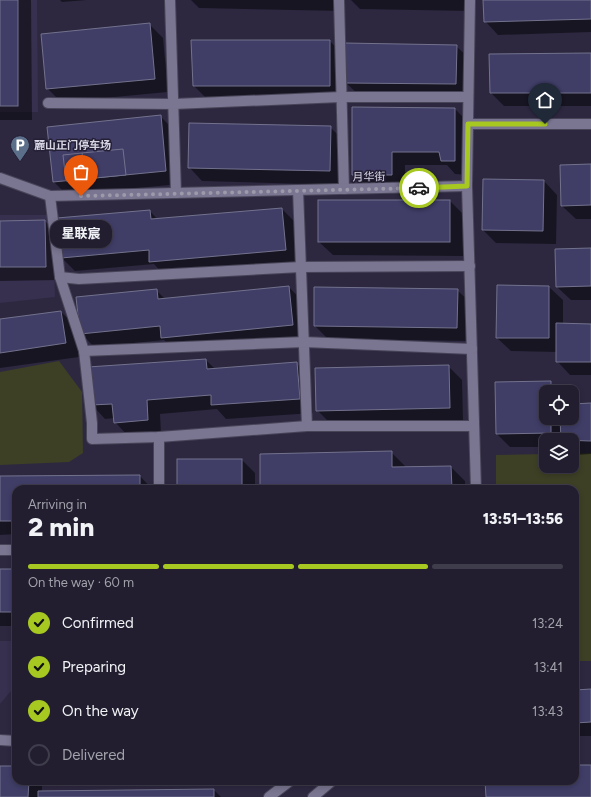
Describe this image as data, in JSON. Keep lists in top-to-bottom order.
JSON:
{
  "streets": {
    "street": ["月华街"]
  },
  "places": {
    "parking": ["麓山正门停车场"],
    "other": ["星联宸"]
  },
  "page": {
    "bubble": "星联宸",
    "heading": ["2 min", "Arriving in", "13:51–13:56"],
    "bar": "On the way · 60 m",
    "list": [
      ["Confirmed", "13:24"],
      ["Preparing", "13:41"],
      ["On the way", "13:43"],
      "Delivered"
    ]
  }
}
